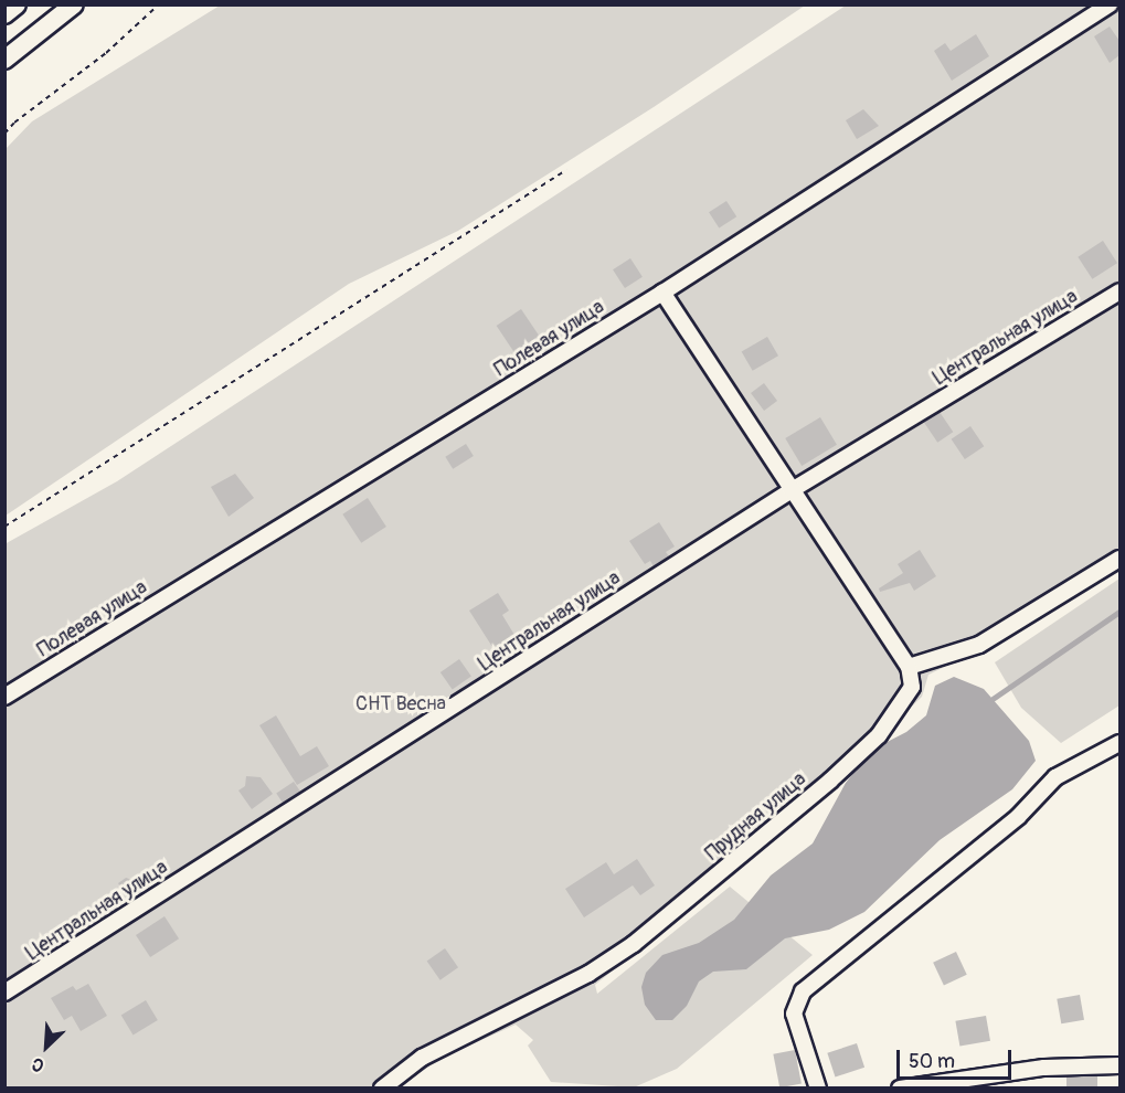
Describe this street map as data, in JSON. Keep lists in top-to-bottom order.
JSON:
{
  "streets": {
    "street": ["Центральная улица", "Полевая улица", "Прудная улица"]
  },
  "parks": ["СНТ Весна"],
  "scale_bar": "50 m",
  "north": "bottom left"
}
